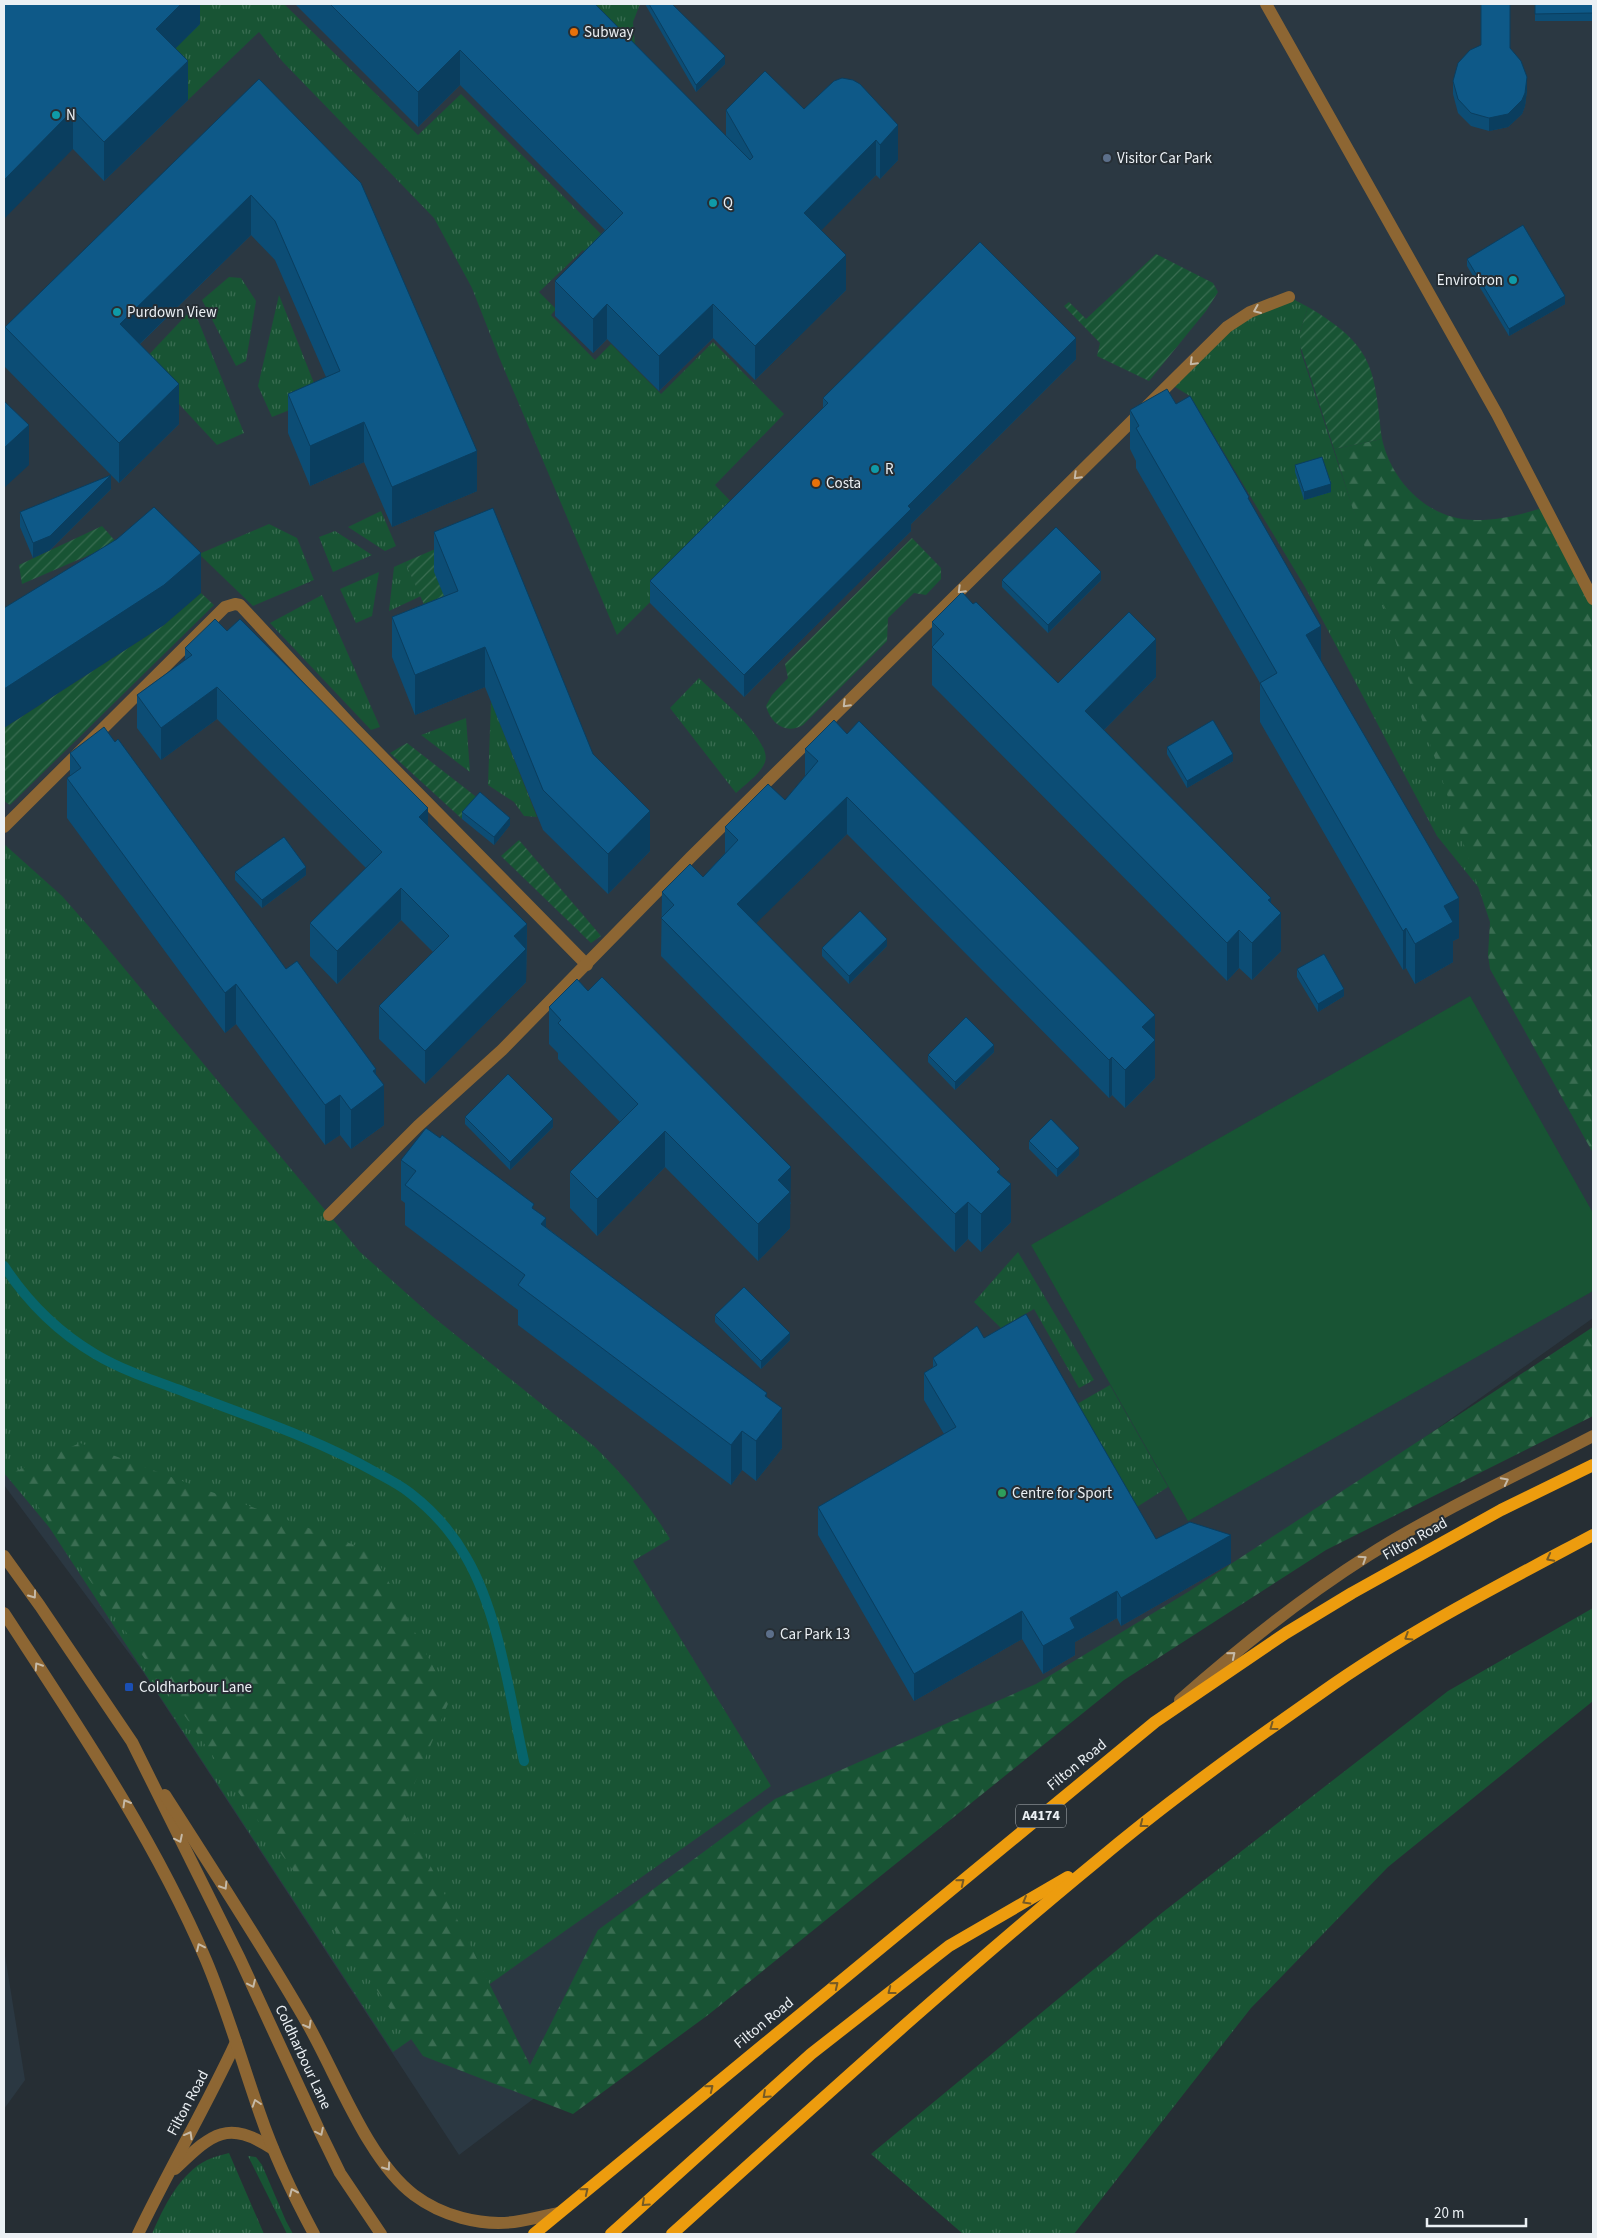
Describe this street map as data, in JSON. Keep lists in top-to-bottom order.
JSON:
{
  "streets": {
    "main road": ["Filton Road", "A4174"],
    "street": ["Coldharbour Lane"]
  },
  "places": {
    "other": [
      "Subway",
      "N",
      "Visitor Car Park",
      "Q",
      "Envirotron",
      "Purdown View",
      "R",
      "Costa",
      "Centre for Sport",
      "Car Park 13"
    ],
    "transit": ["Coldharbour Lane"]
  },
  "scale_bar": "20 m"
}
